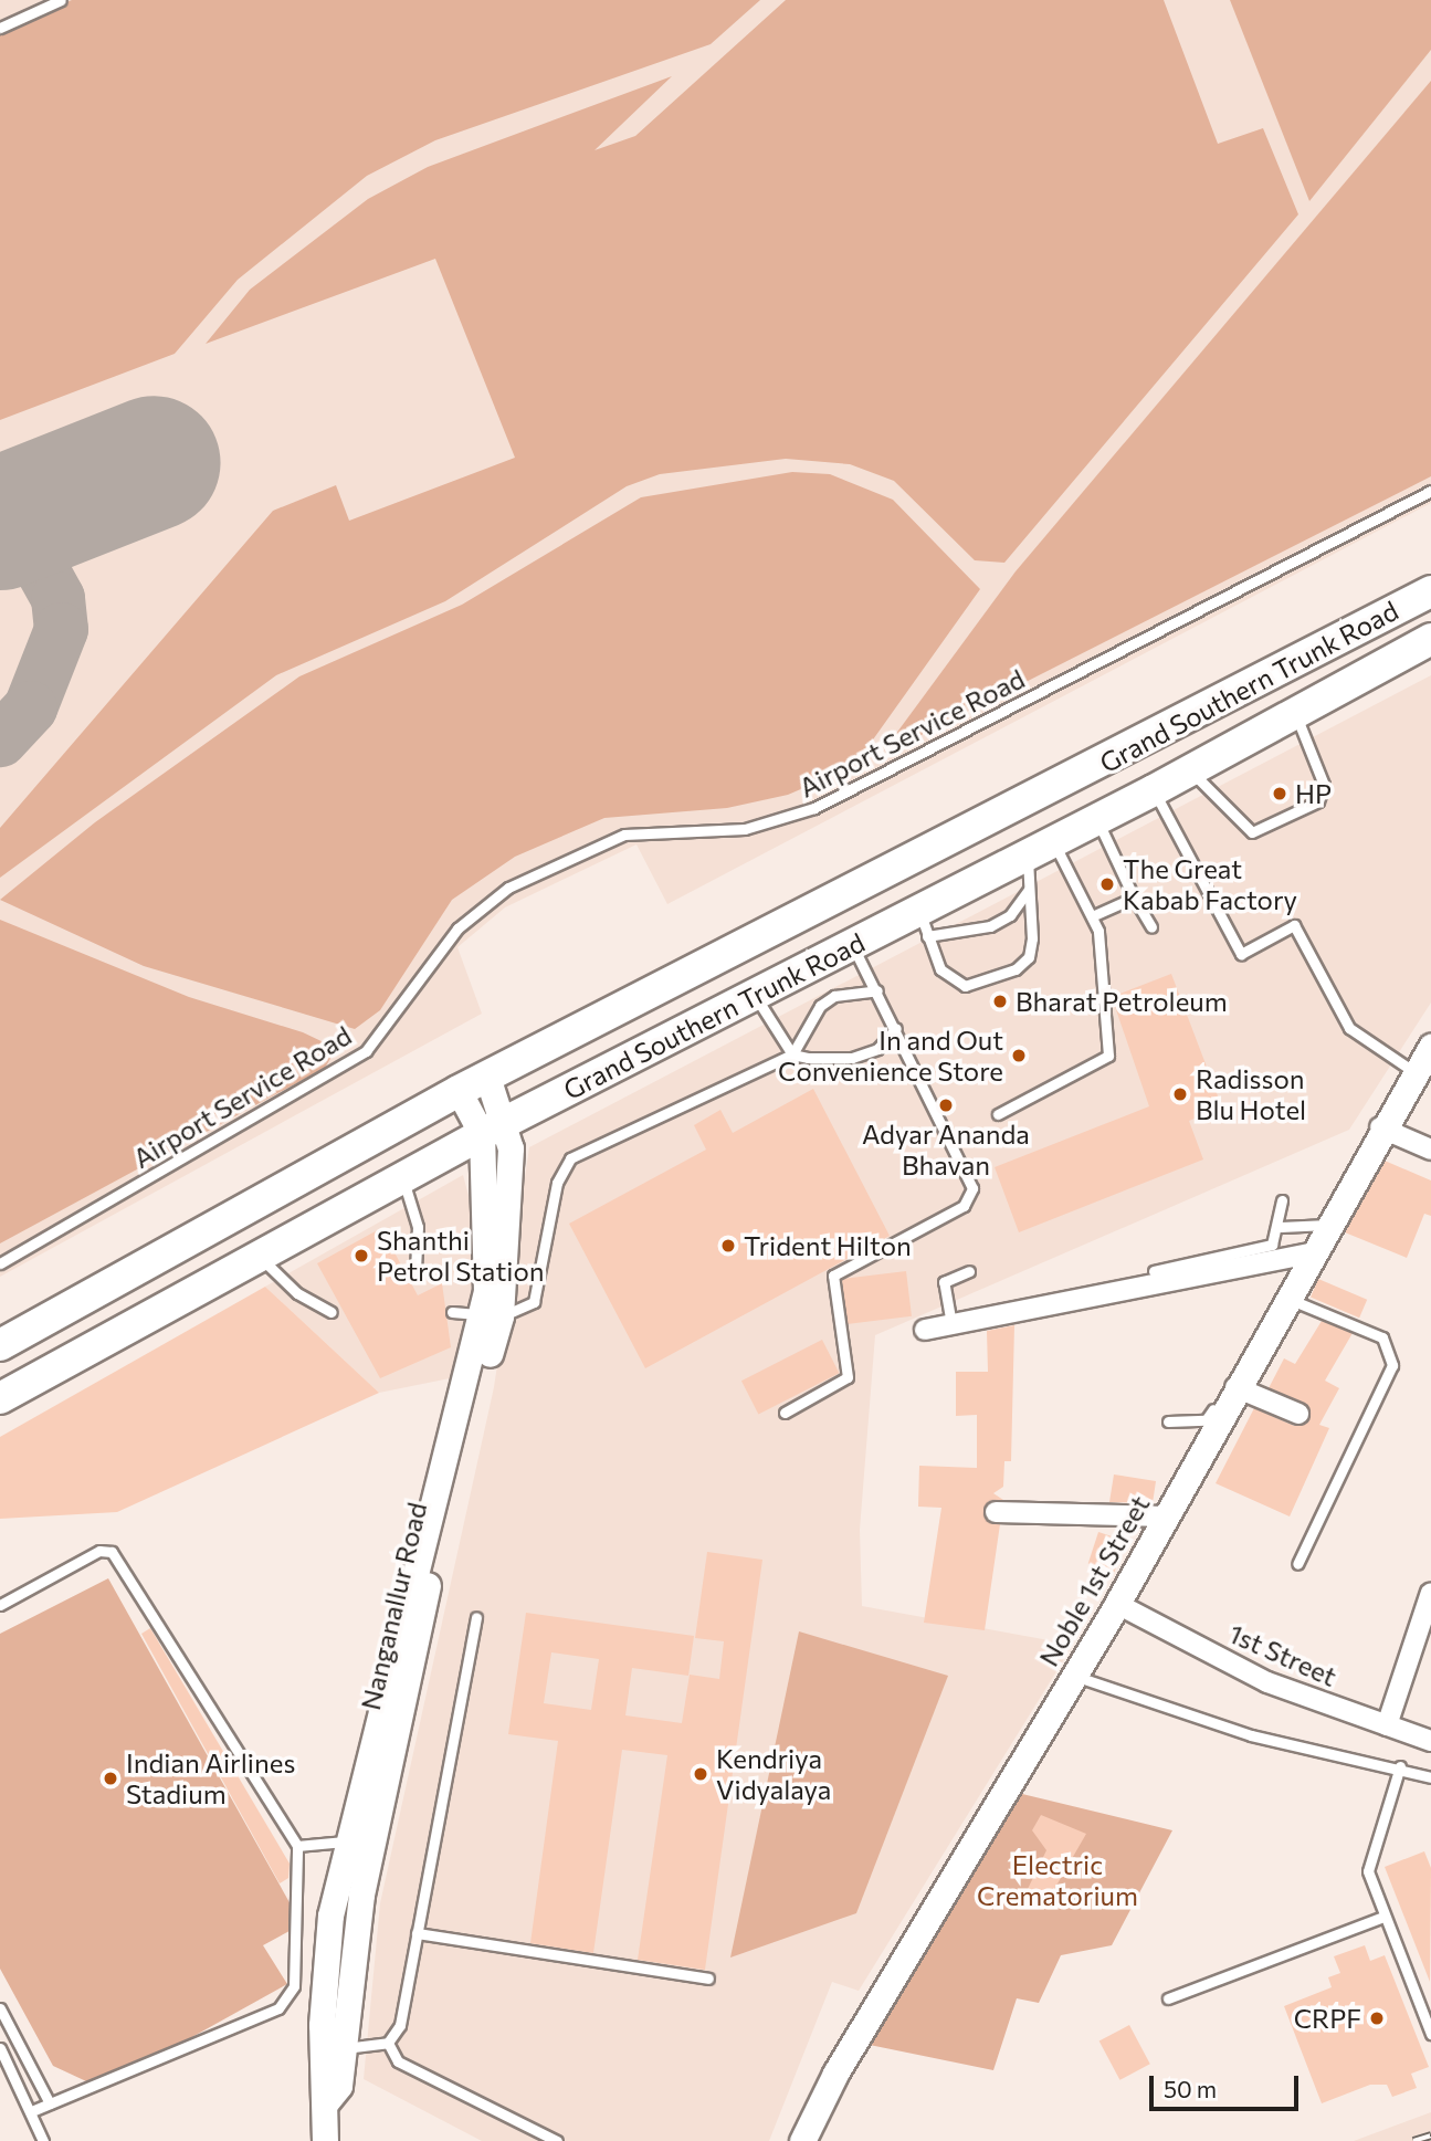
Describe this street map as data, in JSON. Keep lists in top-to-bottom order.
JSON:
{
  "streets": {
    "main road": ["Grand Southern Trunk Road"],
    "street": ["Noble 1st Street", "Nanganallur Road", "1st Street"],
    "lane": ["Airport Service Road"]
  },
  "crossings": [
    ["Grand Southern Trunk Road", "Nanganallur Road"],
    ["Noble 1st Street", "1st Street"]
  ],
  "parks": ["Electric Crematorium"],
  "places": [
    "HP",
    "The Great Kabab Factory",
    "Bharat Petroleum",
    "In and Out Convenience Store",
    "Radisson Blu Hotel",
    "Adyar Ananda Bhavan",
    "Trident Hilton",
    "Shanthi Petrol Station",
    "Kendriya Vidyalaya",
    "Indian Airlines Stadium",
    "CRPF"
  ],
  "scale_bar": "50 m"
}
